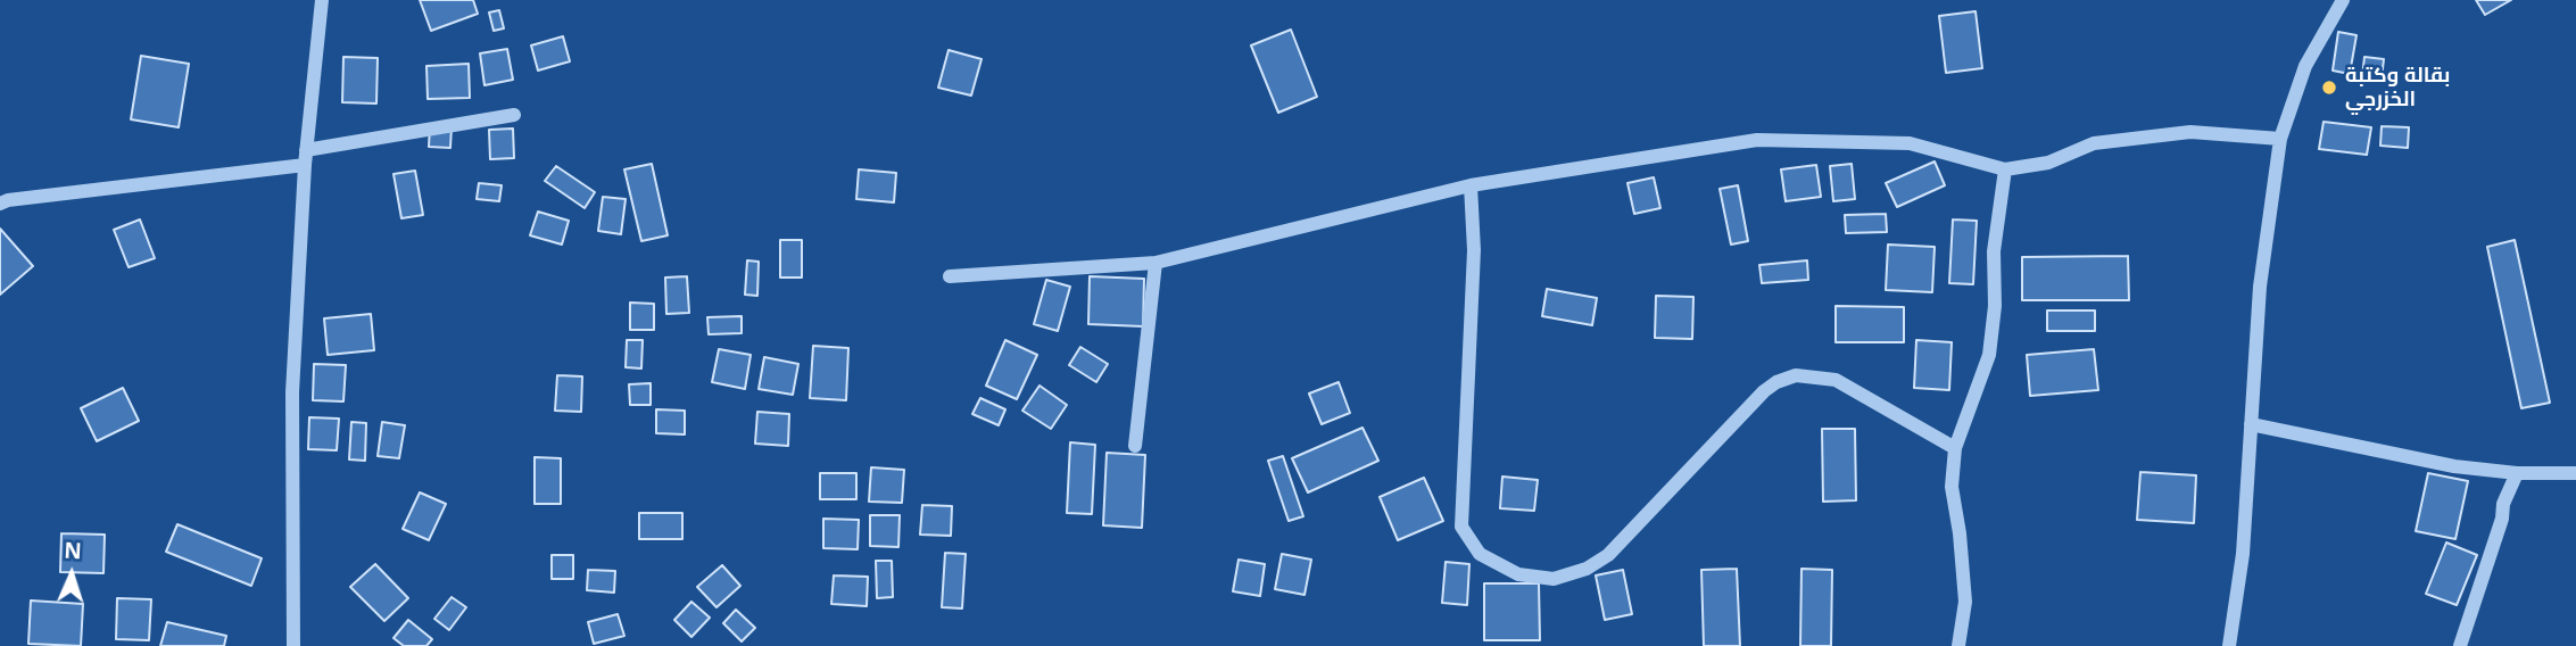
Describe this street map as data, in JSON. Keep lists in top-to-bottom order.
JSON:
{
  "places": ["بقالة وكتبة الخزرجي"],
  "north": "top"
}
